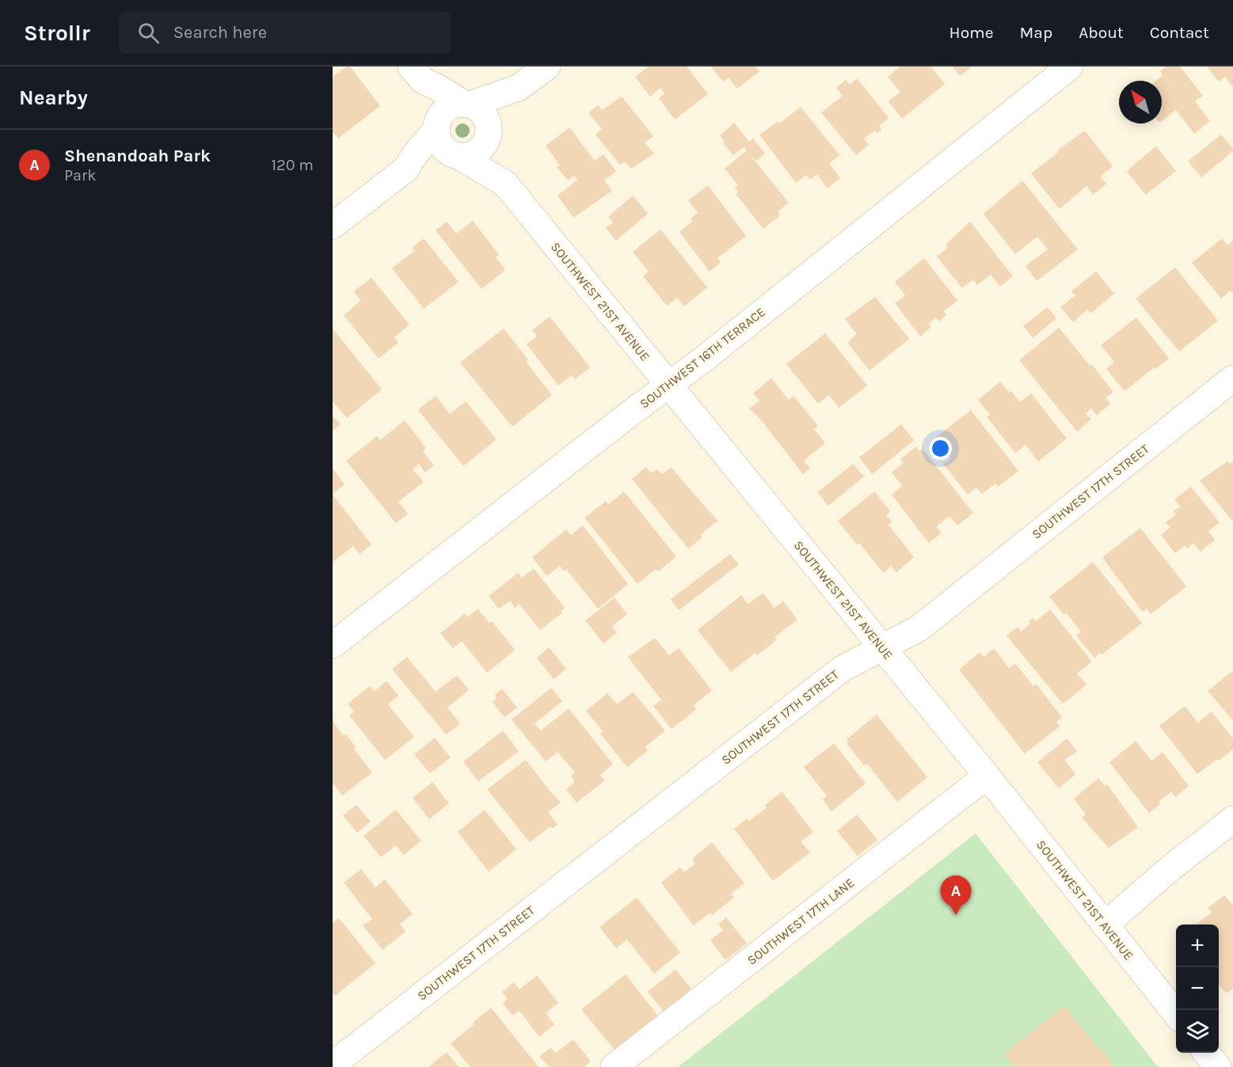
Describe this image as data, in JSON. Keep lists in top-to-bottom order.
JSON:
{
  "streets": {
    "street": [
      "SOUTHWEST 21ST AVENUE",
      "SOUTHWEST 16TH TERRACE",
      "SOUTHWEST 17TH STREET",
      "SOUTHWEST 17TH LANE"
    ]
  },
  "crossings": [
    ["SOUTHWEST 21ST AVENUE", "SOUTHWEST 16TH TERRACE"],
    ["SOUTHWEST 21ST AVENUE", "SOUTHWEST 17TH STREET"],
    ["SOUTHWEST 21ST AVENUE", "SOUTHWEST 17TH LANE"]
  ],
  "north": "top left",
  "page": {
    "header": "Strollr",
    "search": "Search here",
    "nav": [
      "Home",
      "Map",
      "About",
      "Contact"
    ],
    "heading": "Nearby",
    "list": [
      {
        "mark": "A",
        "name": "Shenandoah Park",
        "note": "Park",
        "value": "120 m"
      }
    ],
    "pins": "A",
    "map_buttons": ["+", "−"]
  }
}
